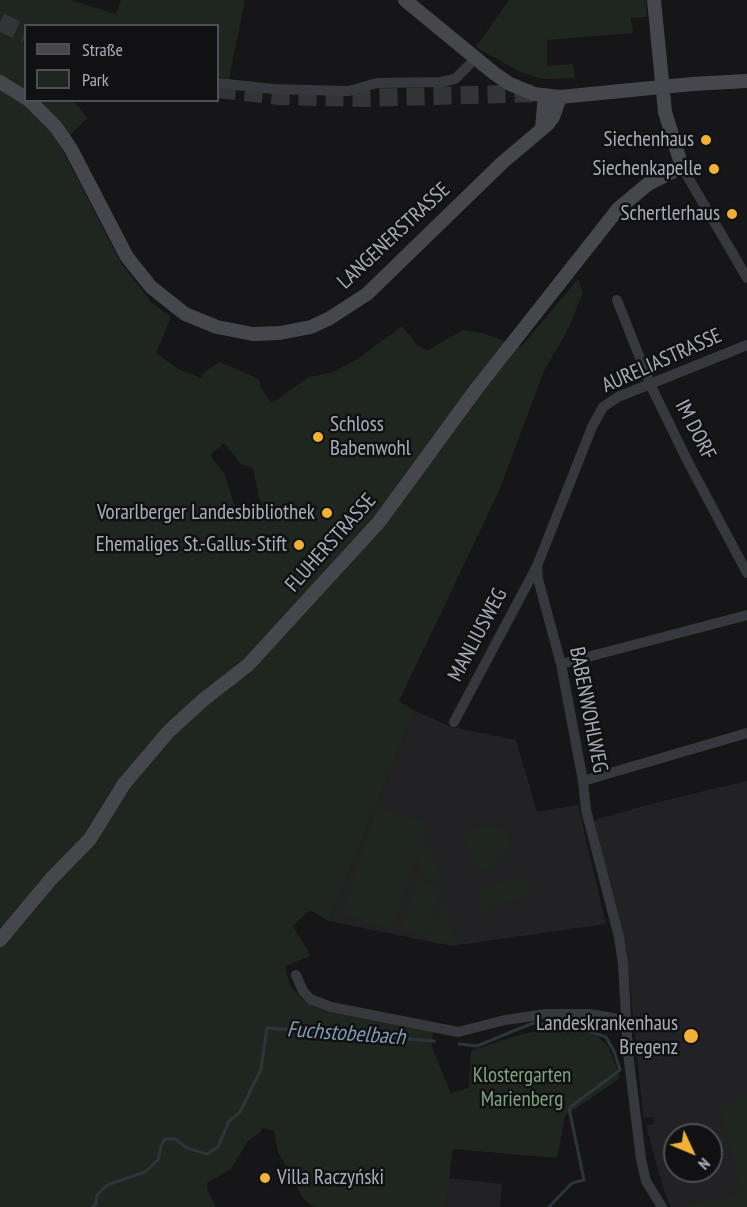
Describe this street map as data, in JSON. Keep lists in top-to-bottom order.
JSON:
{
  "streets": {
    "street": [
      "LANGENERSTRASSE",
      "AURELIASTRASSE",
      "IM DORF",
      "FLUHERSTRASSE",
      "MANLIUSWEG",
      "BABENWOHLWEG"
    ]
  },
  "crossings": [
    ["AURELIASTRASSE", "IM DORF"],
    ["AURELIASTRASSE", "MANLIUSWEG"],
    ["AURELIASTRASSE", "BABENWOHLWEG"],
    ["MANLIUSWEG", "BABENWOHLWEG"]
  ],
  "water": ["Fuchstobelbach"],
  "parks": ["Klostergarten Marienberg"],
  "places": [
    "Siechenhaus",
    "Siechenkapelle",
    "Schertlerhaus",
    "Schloss Babenwohl",
    "Vorarlberger Landesbibliothek",
    "Ehemaliges St.-Gallus-Stift",
    "Landeskrankenhaus Bregenz",
    "Villa Raczyński"
  ],
  "legend": ["Straße", "Park"],
  "north": "bottom right"
}
